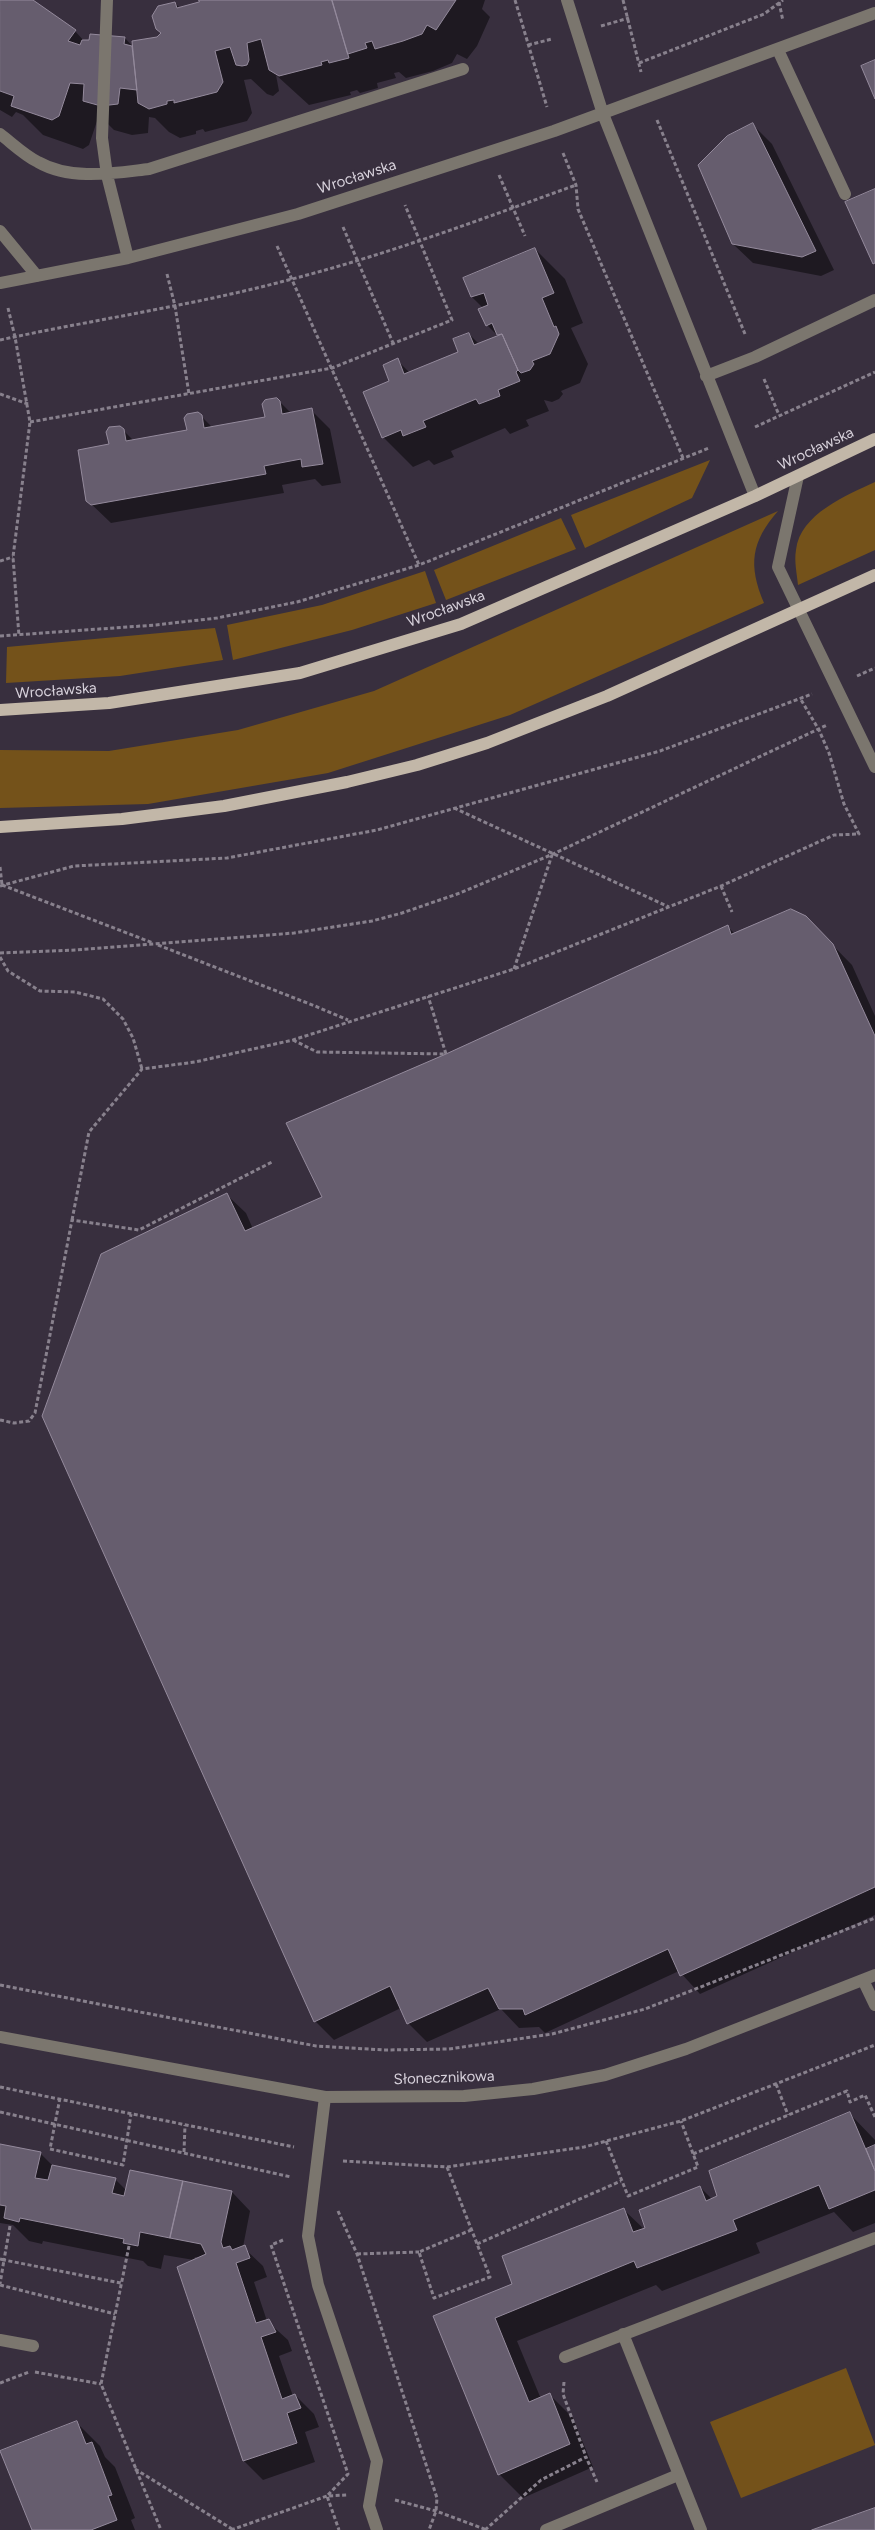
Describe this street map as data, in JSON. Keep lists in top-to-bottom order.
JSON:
{
  "streets": {
    "main road": ["Wrocławska"],
    "street": ["Słonecznikowa"]
  }
}
